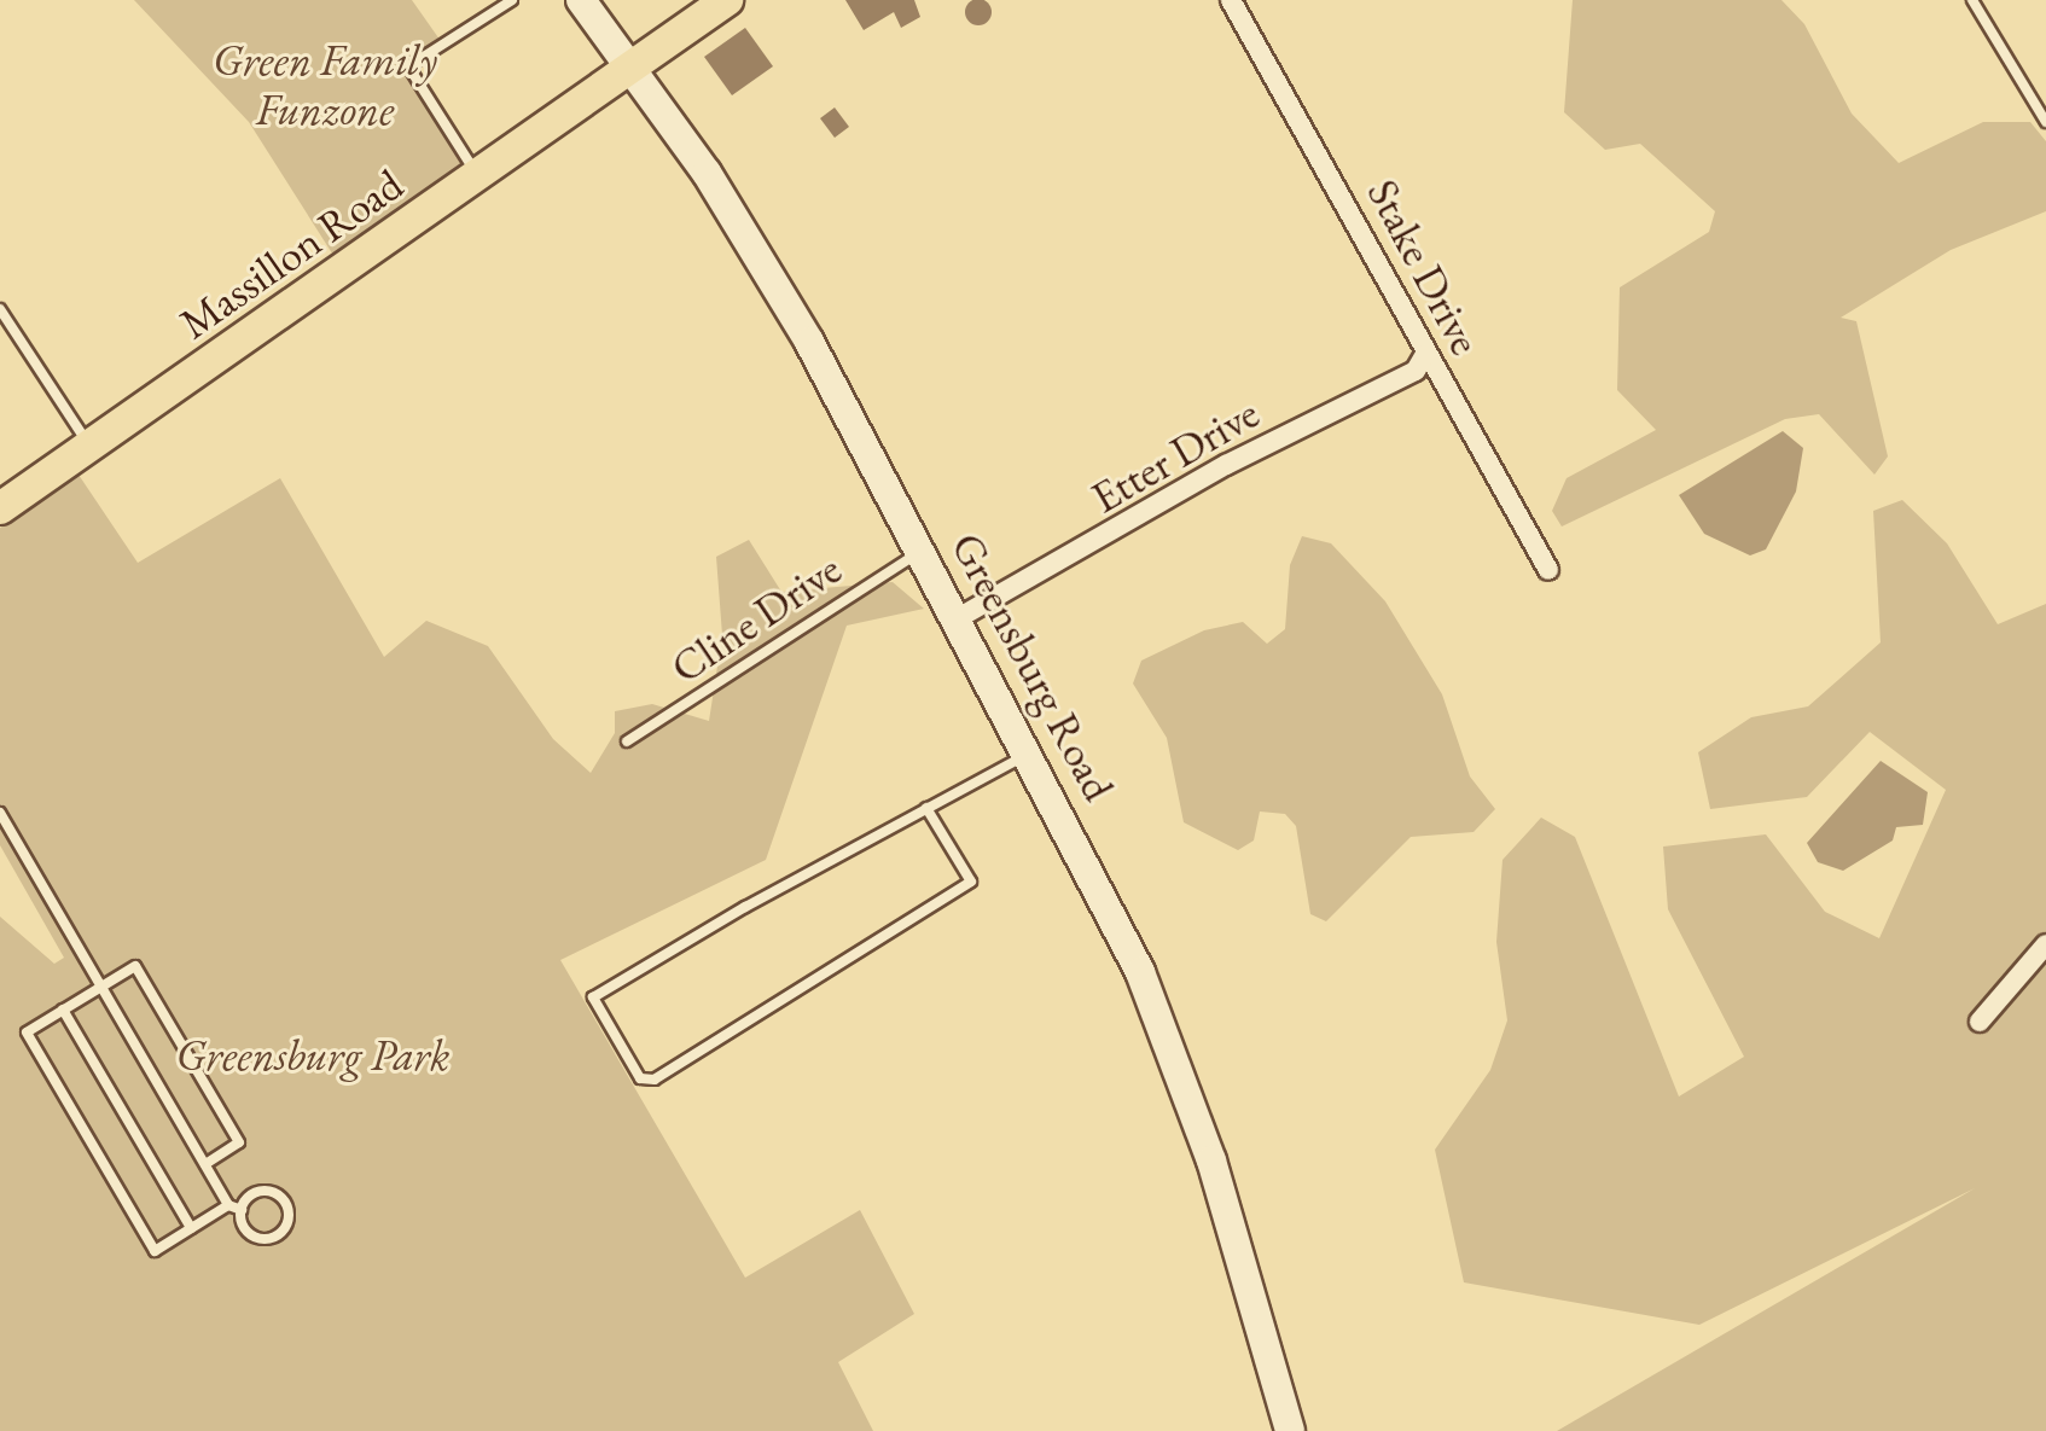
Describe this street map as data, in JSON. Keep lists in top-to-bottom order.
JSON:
{
  "streets": {
    "main road": ["Massillon Road", "Greensburg Road"],
    "street": ["Stake Drive", "Etter Drive"],
    "lane": ["Cline Drive"]
  },
  "crossings": [
    ["Massillon Road", "Greensburg Road"],
    ["Stake Drive", "Etter Drive"],
    ["Etter Drive", "Greensburg Road"],
    ["Cline Drive", "Greensburg Road"]
  ],
  "parks": ["Green Family Funzone", "Greensburg Park"]
}
